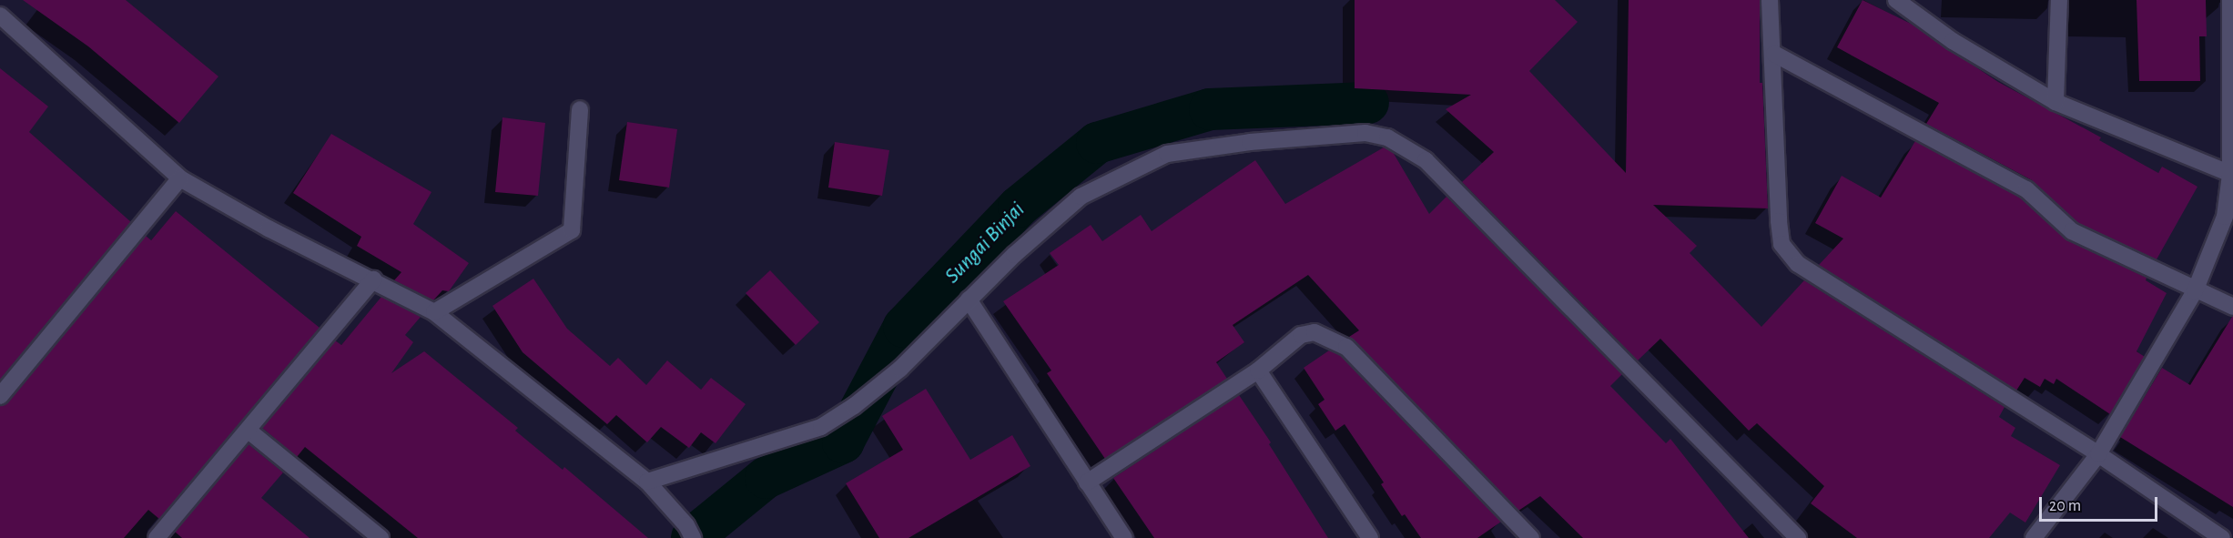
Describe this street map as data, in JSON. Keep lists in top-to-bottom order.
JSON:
{
  "water": ["Sungai Binjai"],
  "scale_bar": "20 m"
}
